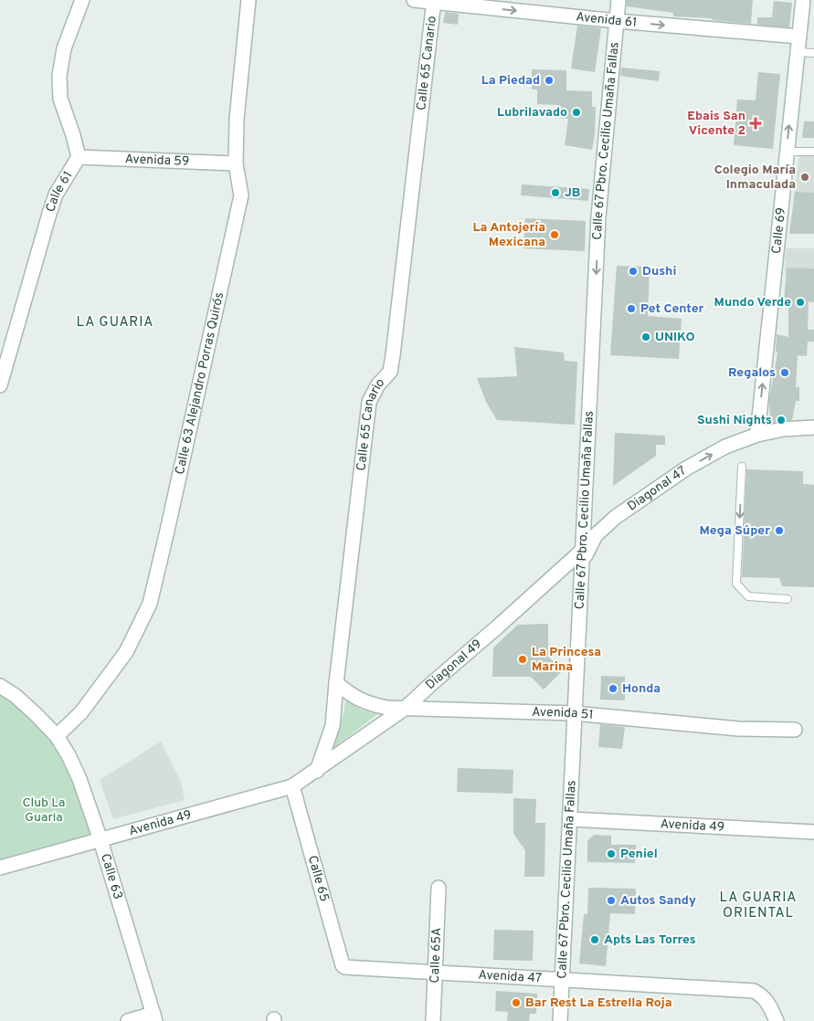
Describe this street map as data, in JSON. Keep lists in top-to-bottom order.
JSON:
{
  "streets": {
    "street": [
      "Avenida 61",
      "Calle 65 Canario",
      "Calle 67 Pbro. Cecilio Umaña Fallas",
      "Avenida 59",
      "Calle 61",
      "Calle 69",
      "Calle 63 Alejandro Porras Quirós",
      "Diagonal 47",
      "Diagonal 49",
      "Avenida 51",
      "Avenida 49",
      "Calle 63",
      "Calle 65",
      "Calle 65A",
      "Avenida 47"
    ]
  },
  "crossings": [
    ["Avenida 61", "Calle 65 Canario"],
    ["Avenida 61", "Calle 67 Pbro. Cecilio Umaña Fallas"],
    ["Avenida 61", "Calle 69"],
    ["Calle 65 Canario", "Diagonal 49"],
    ["Calle 65 Canario", "Avenida 51"],
    ["Calle 65 Canario", "Avenida 49"],
    ["Calle 67 Pbro. Cecilio Umaña Fallas", "Diagonal 47"],
    ["Calle 67 Pbro. Cecilio Umaña Fallas", "Diagonal 49"],
    ["Calle 67 Pbro. Cecilio Umaña Fallas", "Avenida 51"],
    ["Calle 67 Pbro. Cecilio Umaña Fallas", "Avenida 49"],
    ["Calle 67 Pbro. Cecilio Umaña Fallas", "Avenida 47"],
    ["Avenida 59", "Calle 61"],
    ["Avenida 59", "Calle 63 Alejandro Porras Quirós"],
    ["Calle 69", "Diagonal 47"],
    ["Calle 63 Alejandro Porras Quirós", "Calle 63"],
    ["Diagonal 49", "Avenida 51"],
    ["Diagonal 49", "Avenida 49"],
    ["Avenida 49", "Calle 63"],
    ["Avenida 49", "Calle 65"],
    ["Calle 65", "Avenida 47"],
    ["Calle 65A", "Avenida 47"]
  ],
  "one_way": [
    "Avenida 61",
    "Calle 67 Pbro. Cecilio Umaña Fallas",
    "Calle 69",
    "Diagonal 47"
  ],
  "districts": ["LA GUARIA", "LA GUARIA ORIENTAL"],
  "parks": ["Club La Guaria"],
  "places": {
    "other": [
      "La Piedad",
      "Lubrilavado",
      "Colegio María Inmaculada",
      "JB",
      "La Antojería Mexicana",
      "Dushi",
      "Mundo Verde",
      "Pet Center",
      "UNIKO",
      "Regalos",
      "Sushi Nights",
      "Mega Súper",
      "La Princesa Marina",
      "Honda",
      "Peniel",
      "Autos Sandy",
      "Apts Las Torres",
      "Bar Rest La Estrella Roja"
    ],
    "health": ["Ebais San Vicente 2"]
  }
}
